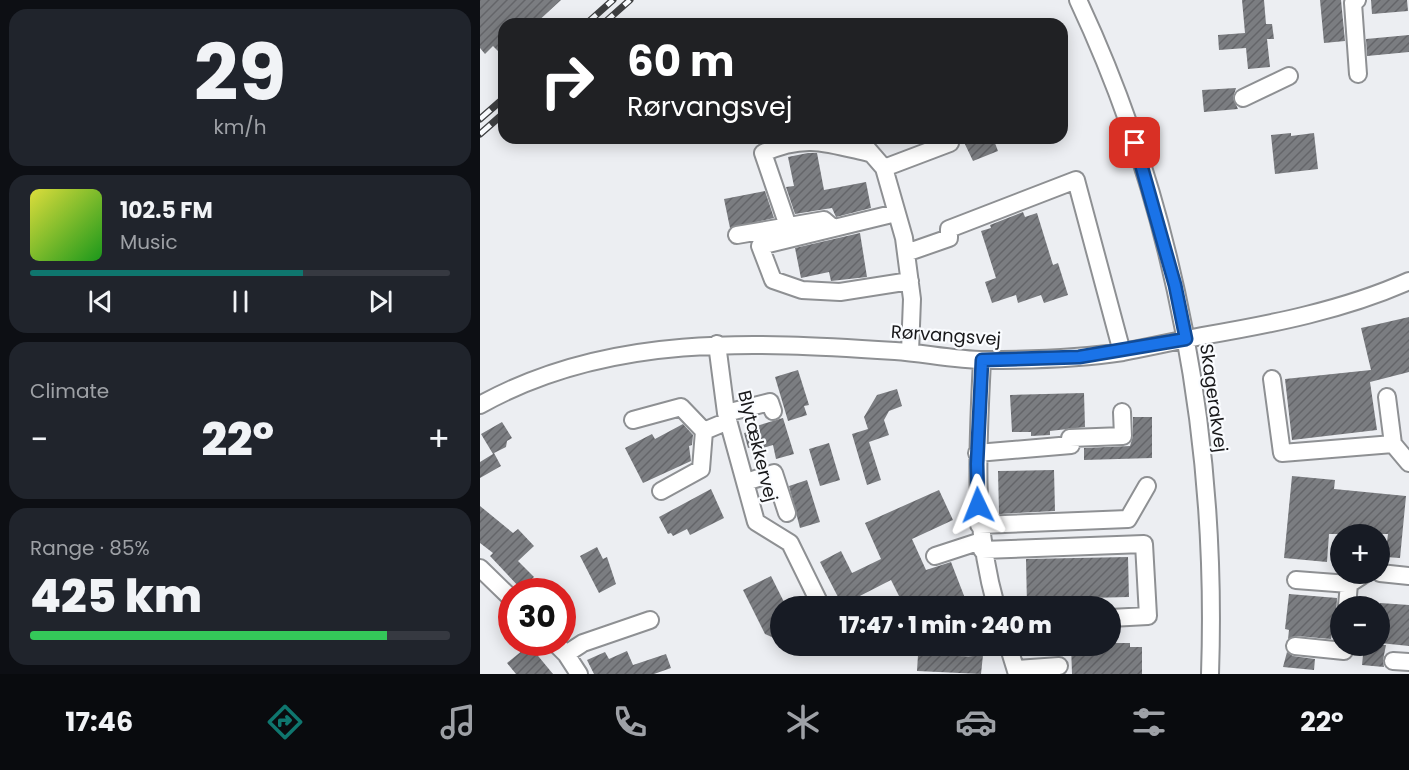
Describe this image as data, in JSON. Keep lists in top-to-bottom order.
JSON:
{
  "streets": {
    "street": ["Rørvangsvej", "Skagerakvej", "Blytækkervej"]
  },
  "crossings": [
    ["Rørvangsvej", "Skagerakvej"],
    ["Rørvangsvej", "Blytækkervej"]
  ],
  "page": {
    "tile": [
      ["29", "km/h"],
      "Climate",
      ["Range · 85%", "425 km"]
    ],
    "turn": ["60 m", "Rørvangsvej"],
    "song": ["102.5 FM", "Music"],
    "heat": ["−", "22°", "+"],
    "map_buttons": ["+", "−"],
    "limit": "30",
    "trip": "17:47 · 1 min · 240 m",
    "tabs": ["17:46", "22°"]
  }
}
